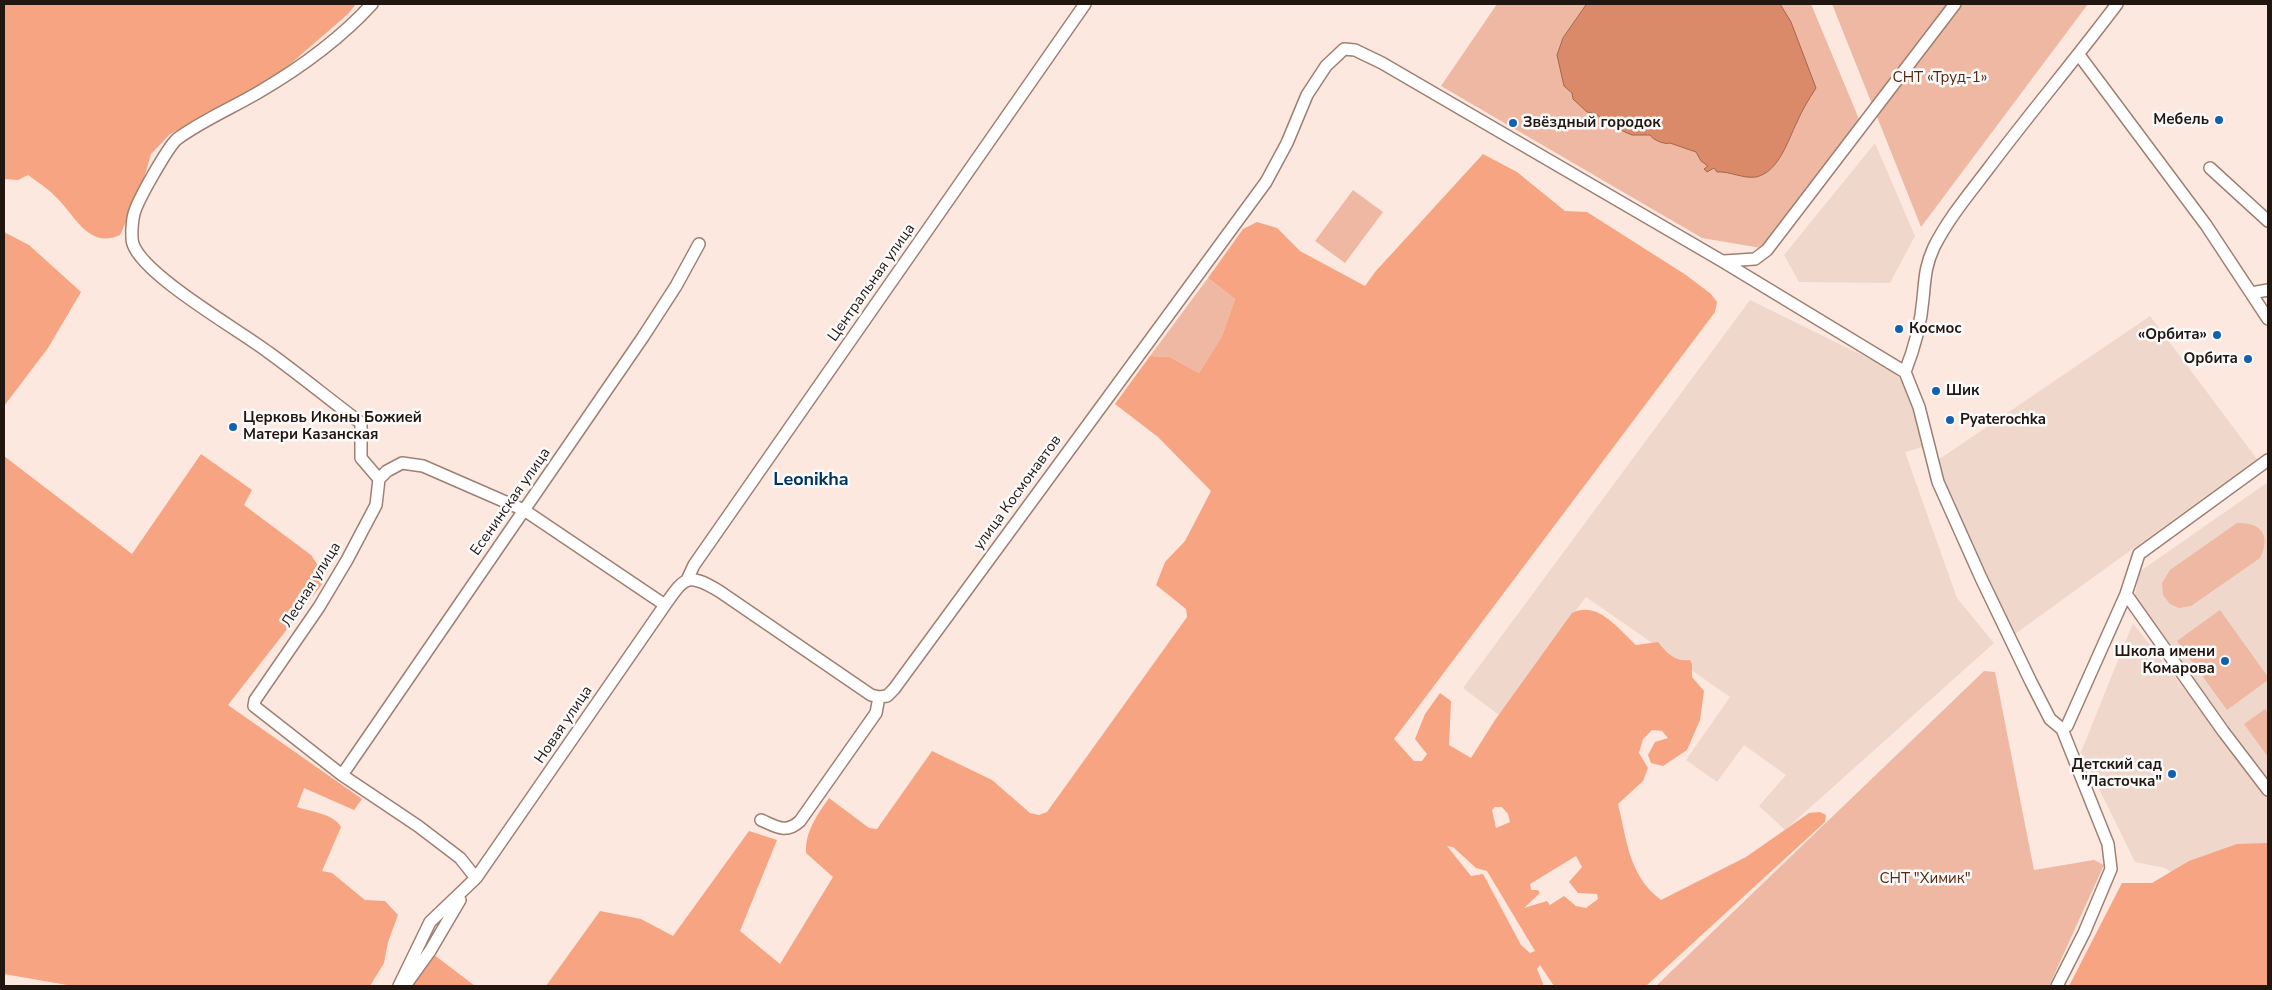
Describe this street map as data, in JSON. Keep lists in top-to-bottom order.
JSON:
{
  "streets": {
    "street": [
      "Центральная улица",
      "улица Космонавтов",
      "Есенинская улица",
      "Лесная улица",
      "Новая улица"
    ]
  },
  "crossings": [
    ["Центральная улица", "Новая улица"],
    ["Есенинская улица", "Лесная улица"]
  ],
  "districts": ["Leonikha"],
  "parks": ["СНТ «Труд-1»", "СНТ \"Химик\""],
  "places": [
    "Мебель",
    "Звёздный городок",
    "Космос",
    "«Орбита»",
    "Орбита",
    "Шик",
    "Pyaterochka",
    "Церковь Иконы Божией Матери Казанская",
    "Школа имени Комарова",
    "Детский сад \"Ласточка\""
  ]
}
